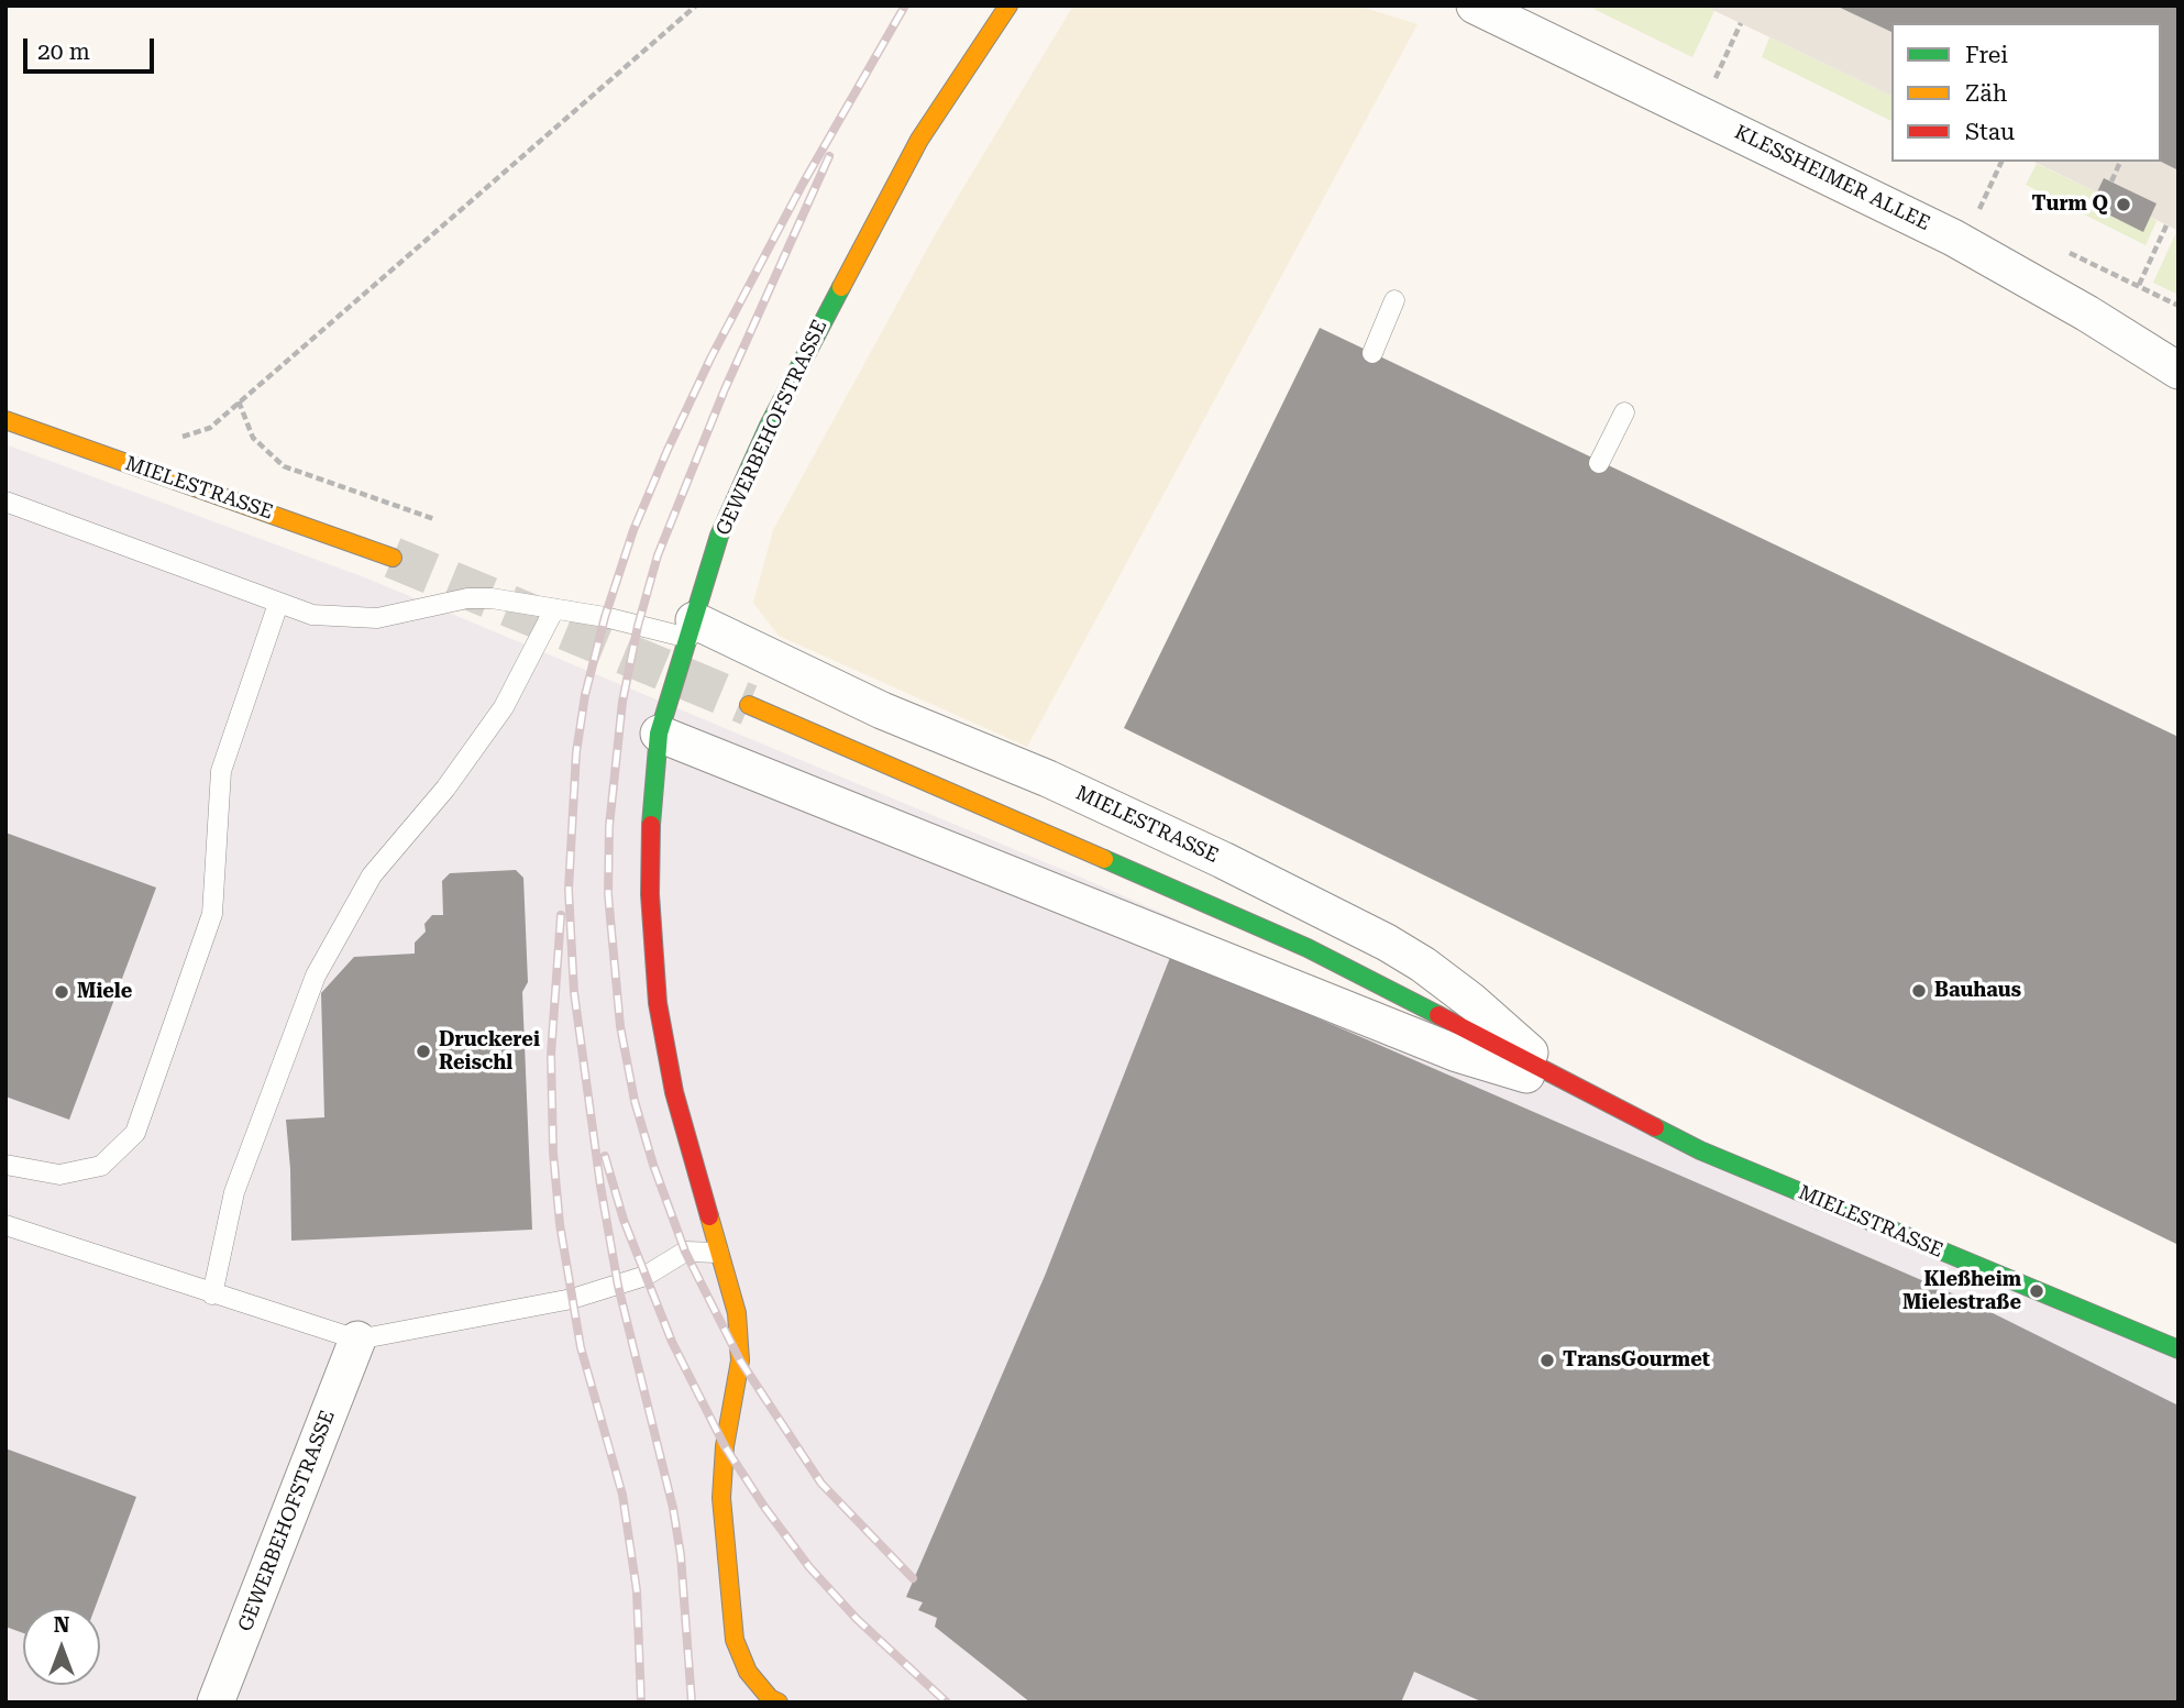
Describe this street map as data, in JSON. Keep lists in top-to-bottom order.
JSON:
{
  "streets": {
    "street": ["KLESSHEIMER ALLEE", "GEWERBEHOFSTRASSE", "MIELESTRASSE"]
  },
  "crossings": [
    ["GEWERBEHOFSTRASSE", "MIELESTRASSE"]
  ],
  "places": [
    "Turm Q",
    "Bauhaus",
    "Miele",
    "Druckerei Reischl",
    "Kleßheim Mielestraße",
    "TransGourmet"
  ],
  "legend": ["Frei", "Zäh", "Stau"],
  "scale_bar": "20 m",
  "north": "top"
}
